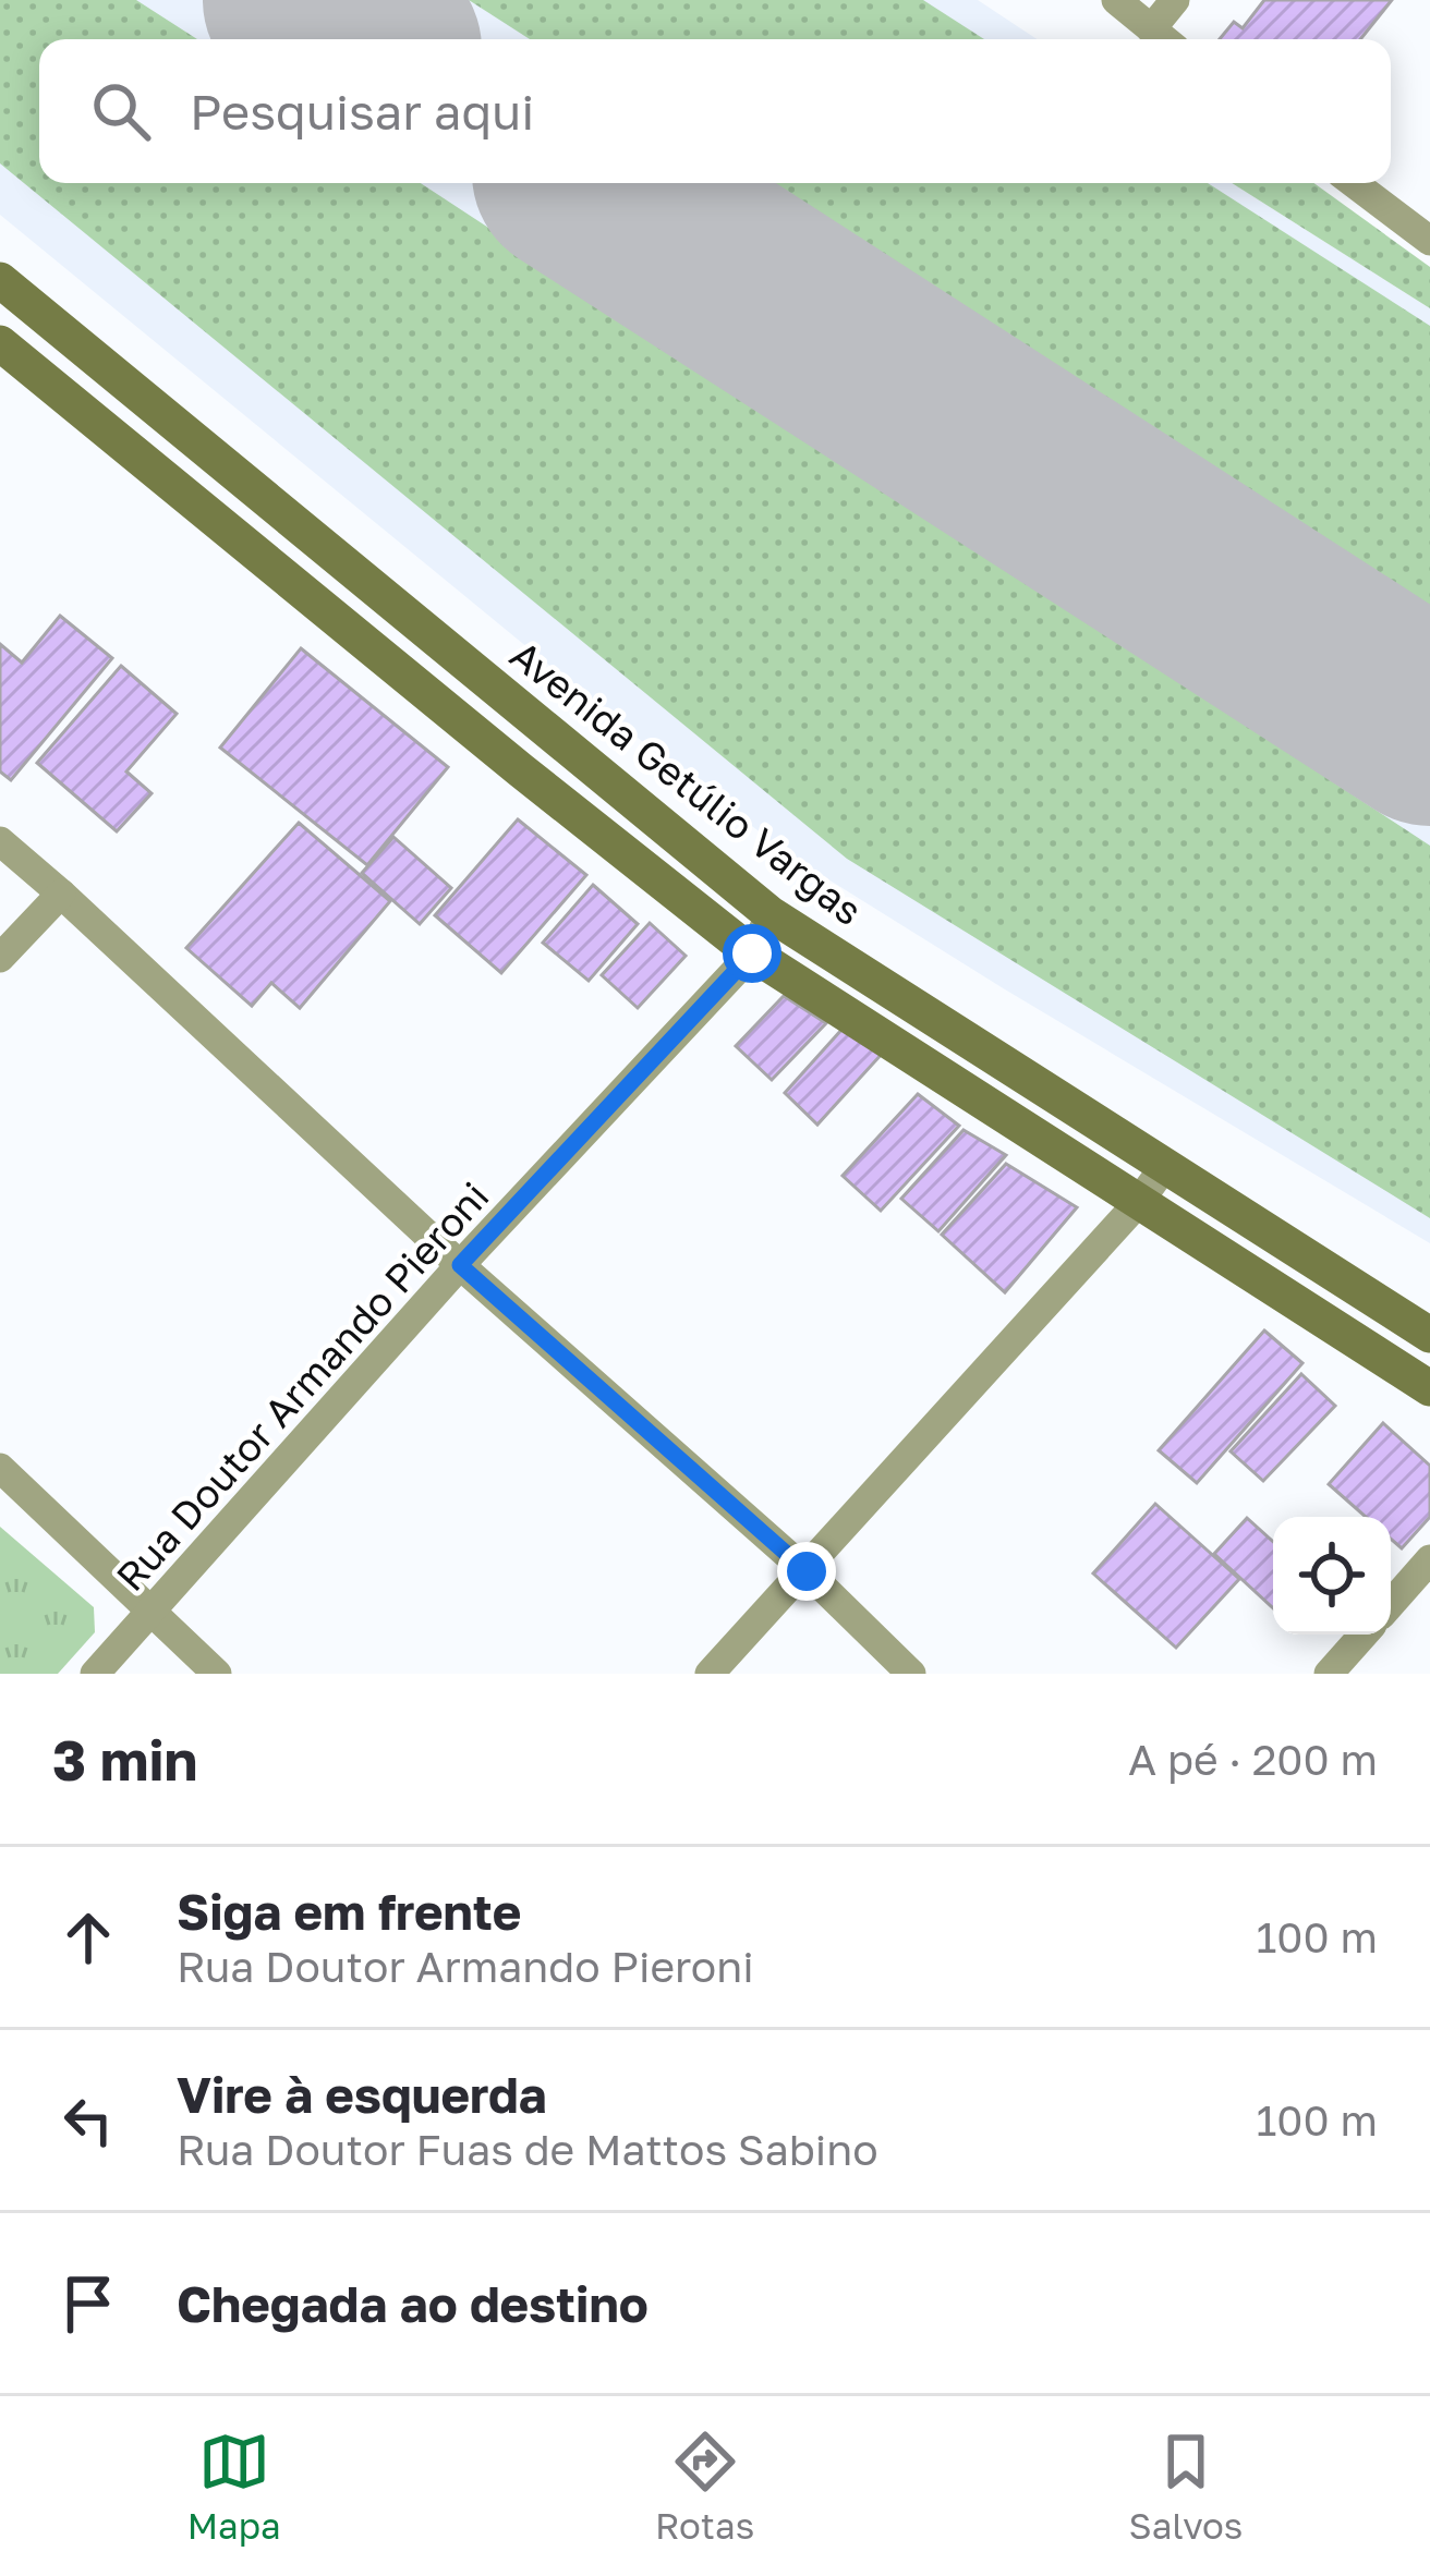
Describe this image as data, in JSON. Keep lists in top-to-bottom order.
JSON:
{
  "streets": {
    "main road": ["Avenida Getúlio Vargas"],
    "street": ["Rua Doutor Armando Pieroni"]
  },
  "crossings": [
    ["Avenida Getúlio Vargas", "Rua Doutor Armando Pieroni"]
  ],
  "page": {
    "search": "Pesquisar aqui",
    "heading": ["3 min", "A pé · 200 m"],
    "list": [
      ["Siga em frente", "Rua Doutor Armando Pieroni", "100 m"],
      ["Vire à esquerda", "Rua Doutor Fuas de Mattos Sabino", "100 m"],
      "Chegada ao destino"
    ],
    "nav": ["Mapa", "Rotas", "Salvos"]
  }
}
